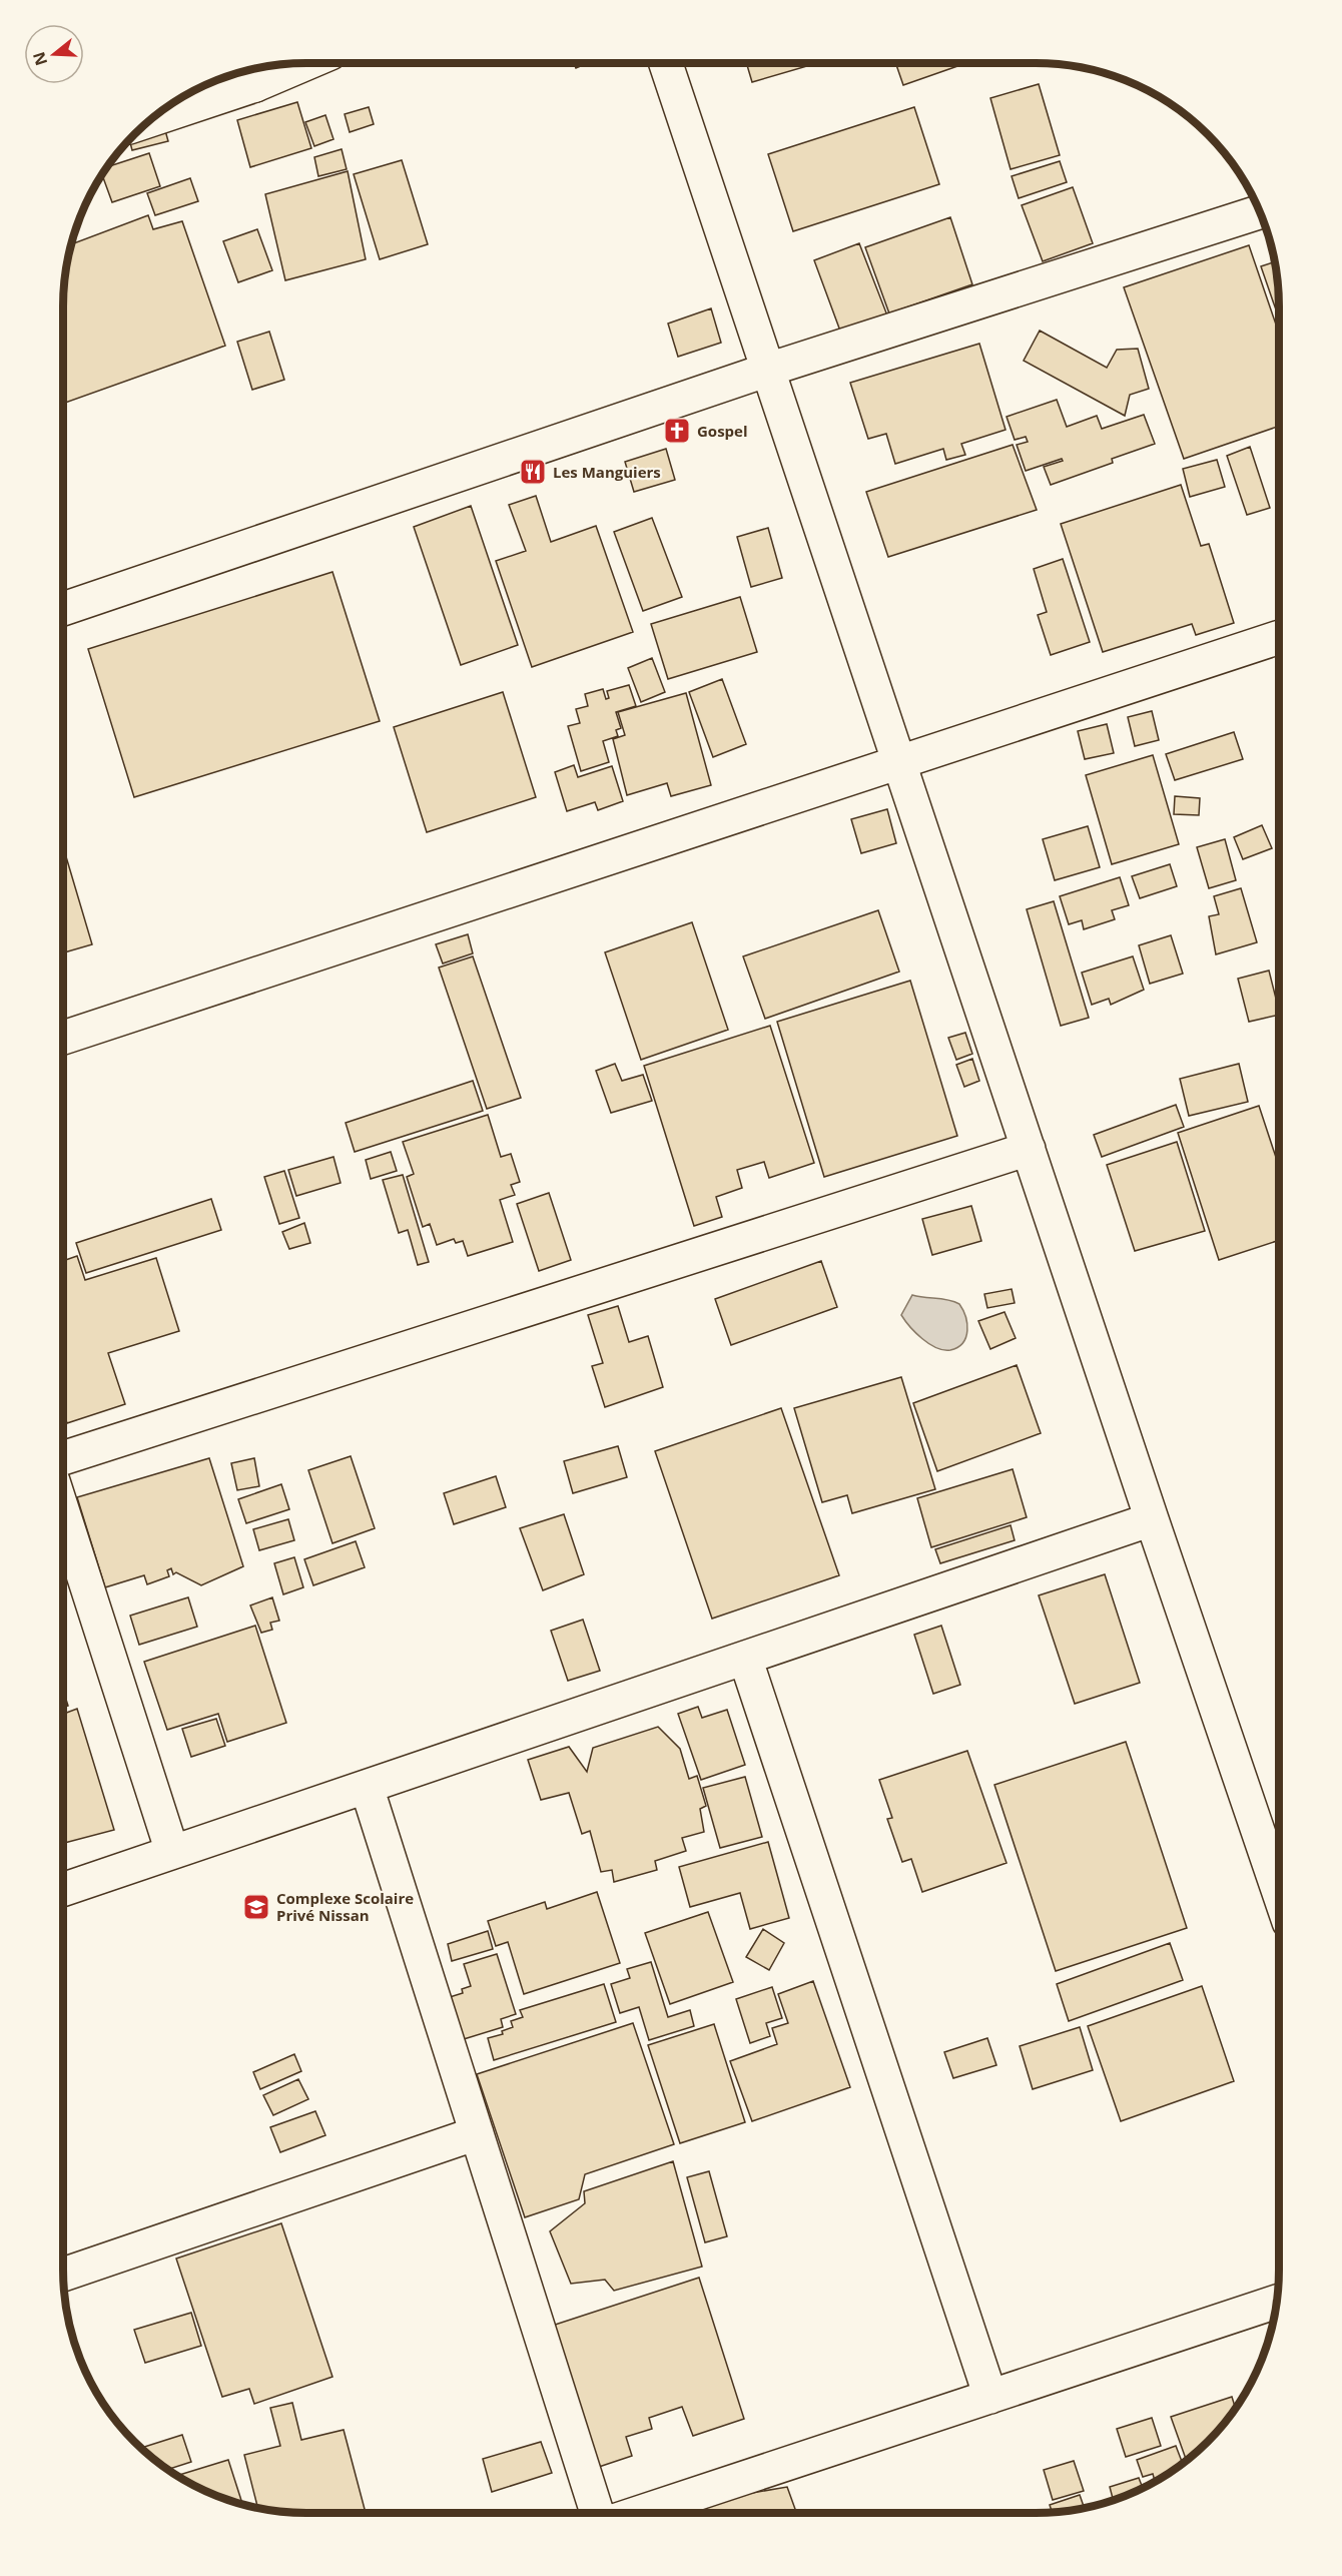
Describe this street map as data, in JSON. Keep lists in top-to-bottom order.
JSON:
{
  "places": {
    "church": ["Gospel"],
    "restaurant": ["Les Manguiers"],
    "school or university": ["Complexe Scolaire Privé Nissan"]
  },
  "north": "left"
}
